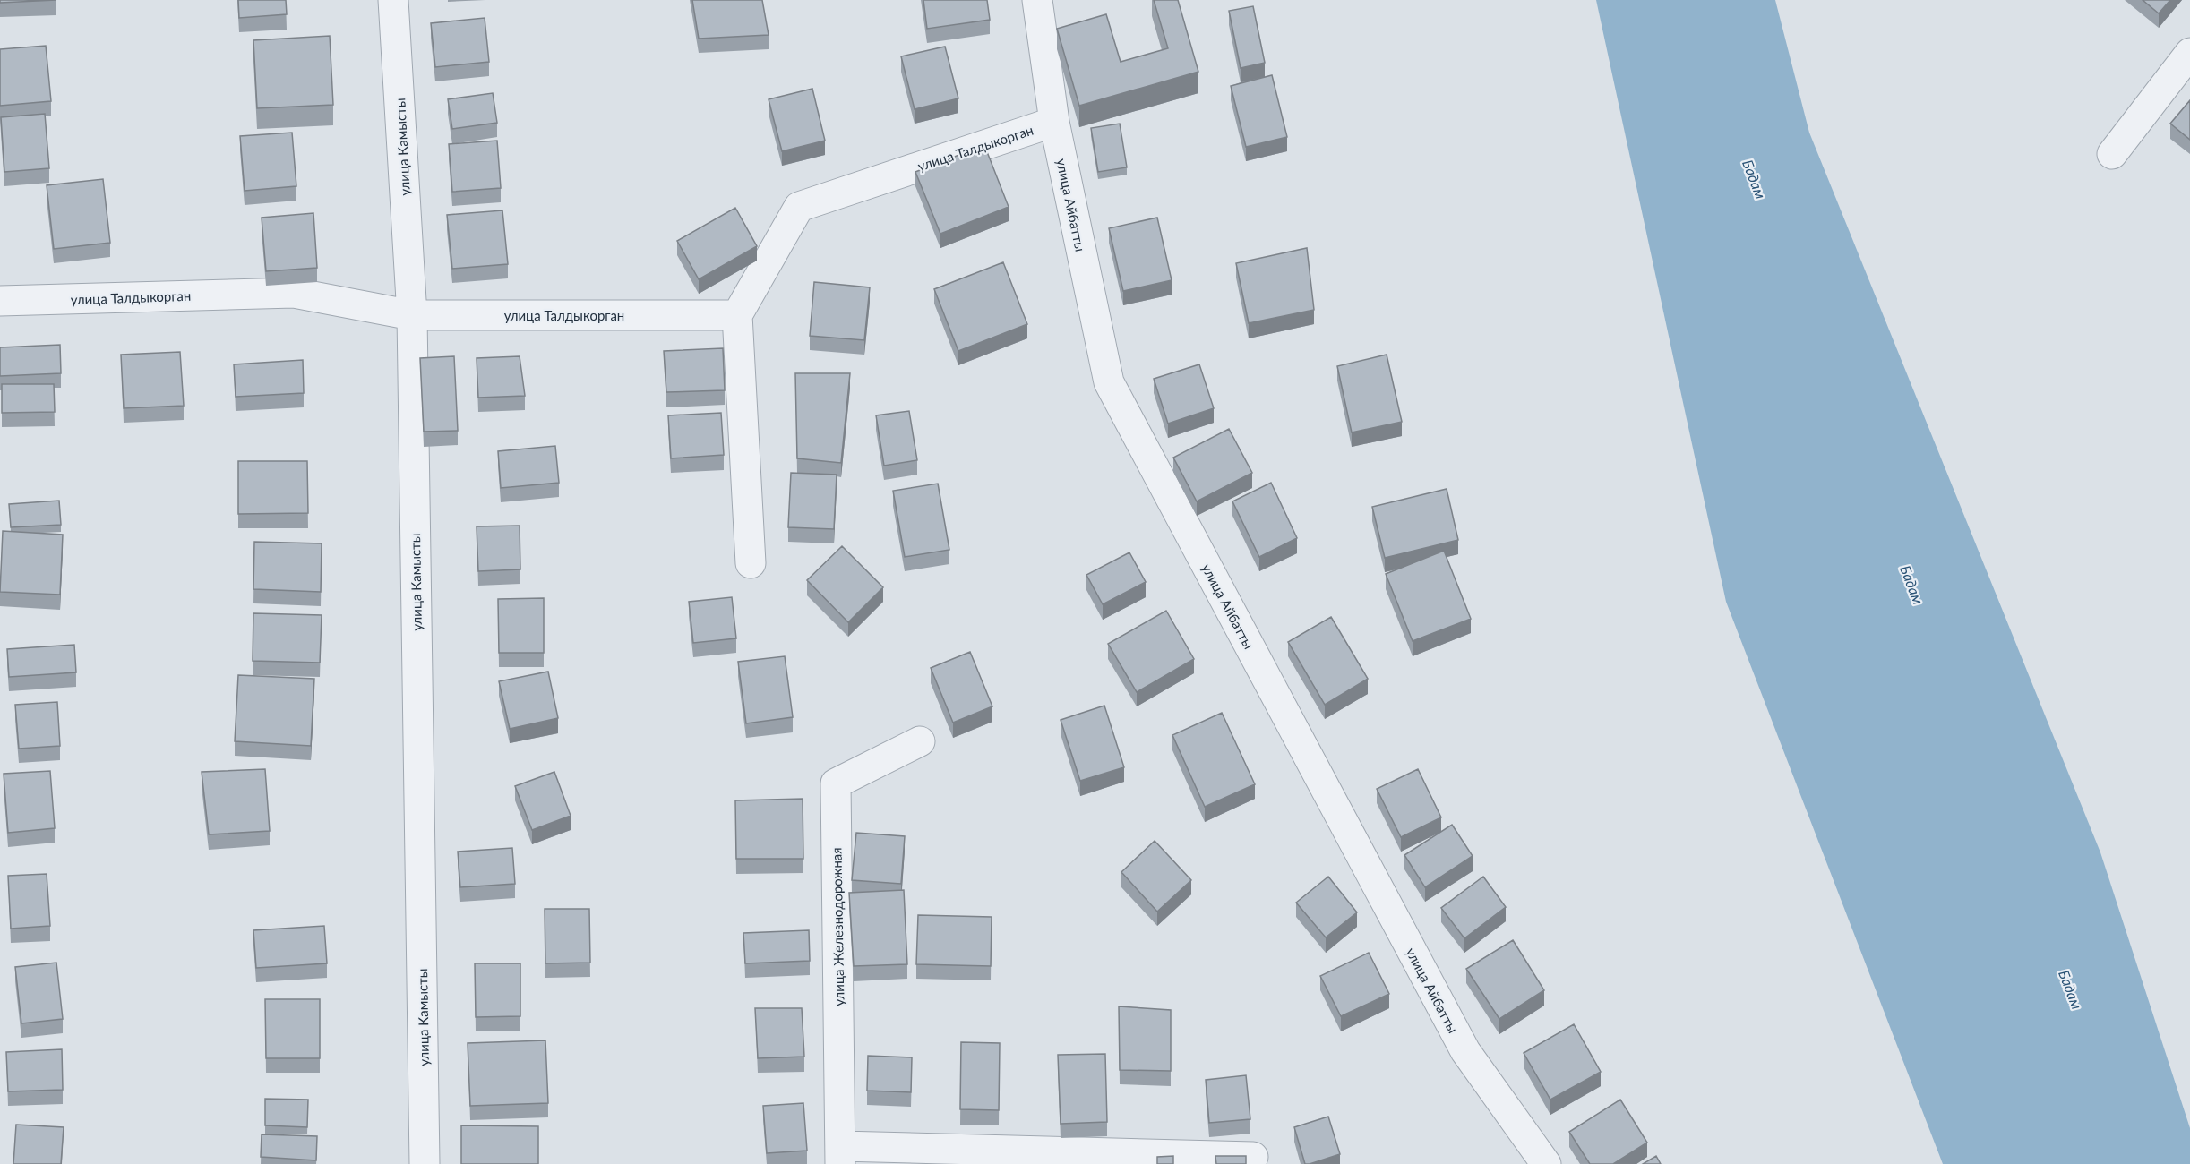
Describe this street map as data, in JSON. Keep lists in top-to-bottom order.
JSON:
{
  "streets": {
    "street": [
      "улица Камысты",
      "улица Талдыкорган",
      "улица Айбатты",
      "улица Железнодорожная"
    ]
  },
  "crossings": [
    ["улица Камысты", "улица Талдыкорган"],
    ["улица Талдыкорган", "улица Айбатты"]
  ],
  "water": ["Бадам"]
}
